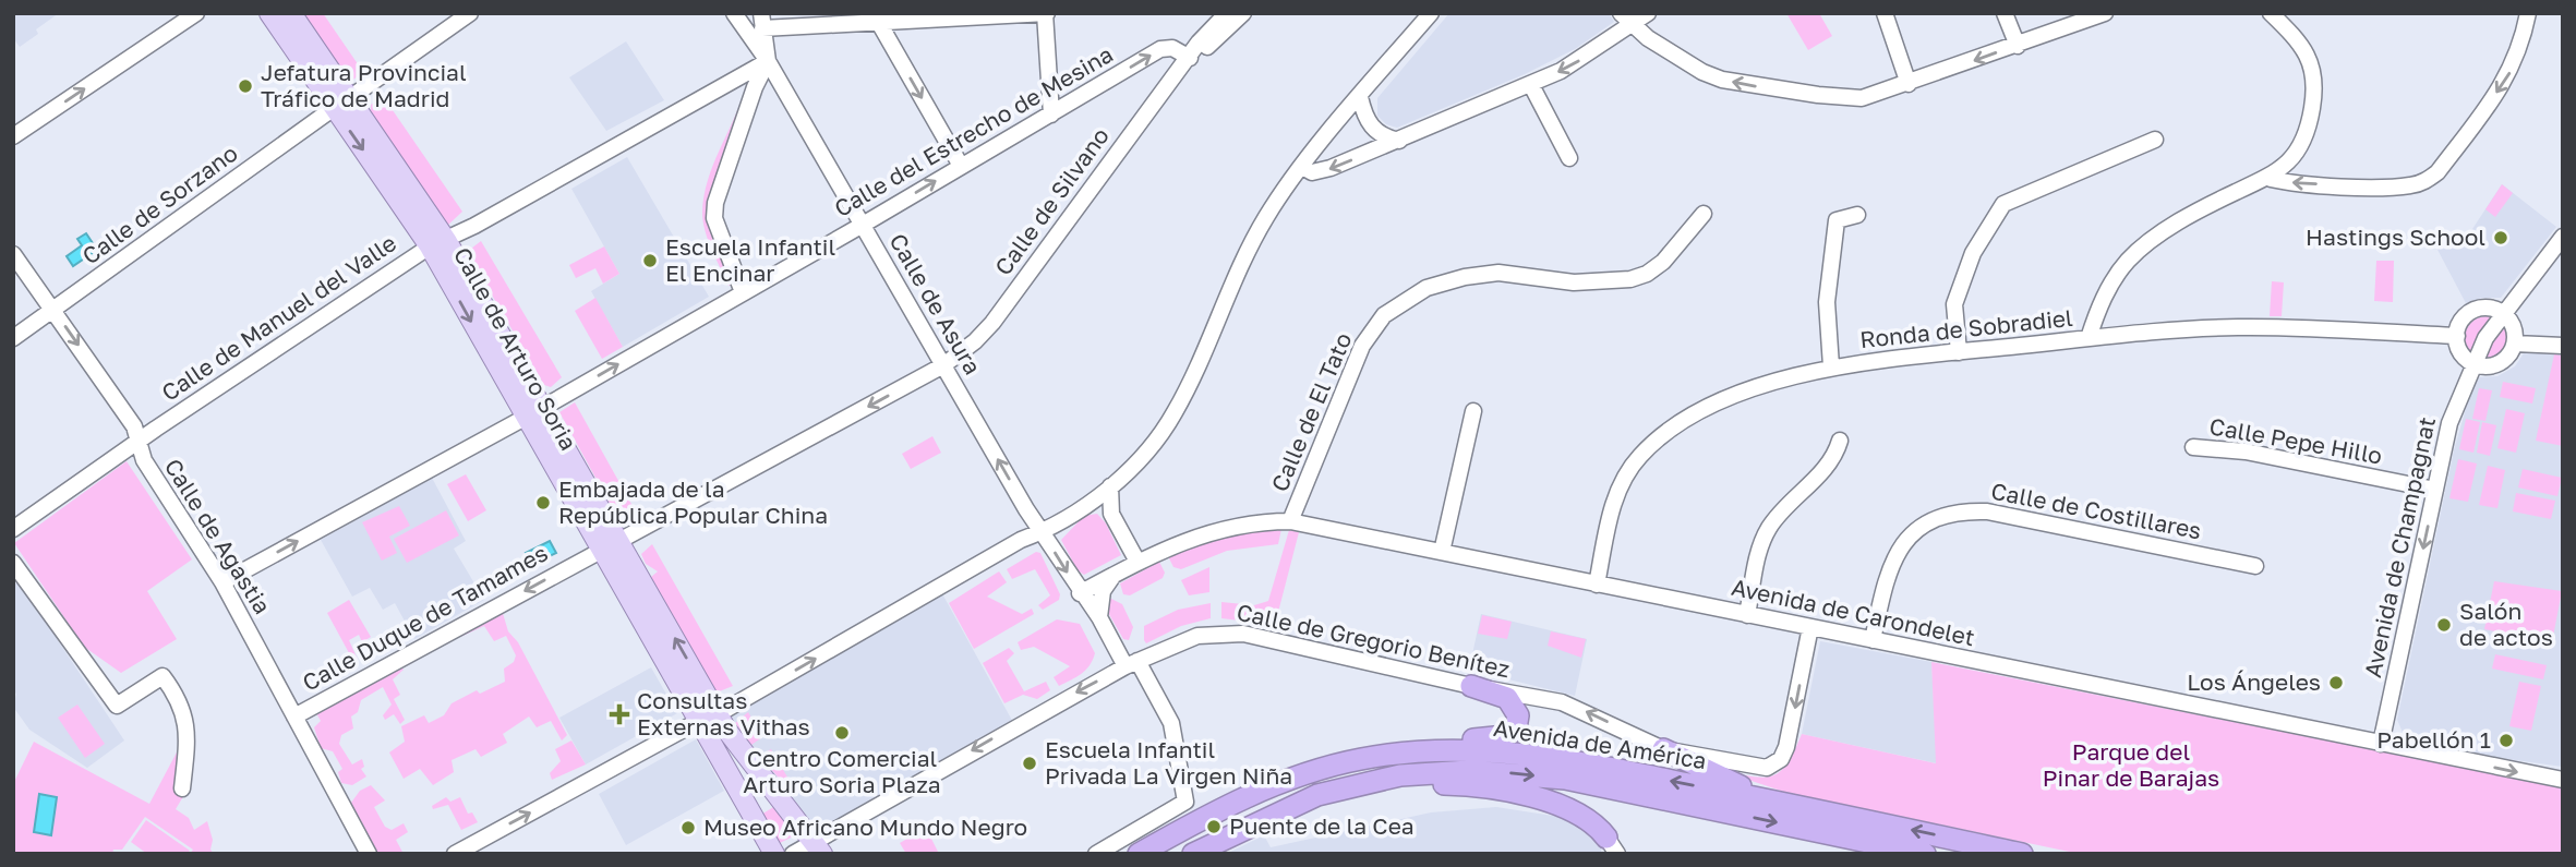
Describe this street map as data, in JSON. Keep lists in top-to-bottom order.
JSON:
{
  "streets": {
    "highway": ["Avenida de América"],
    "main road": ["Calle de Arturo Soria"],
    "street": [
      "Calle del Estrecho de Mesina",
      "Calle de Silvano",
      "Calle de Sorzano",
      "Calle de Asura",
      "Calle de Manuel del Valle",
      "Ronda de Sobradiel",
      "Calle de El Tato",
      "Calle Pepe Hillo",
      "Calle de Costillares",
      "Calle de Agastia",
      "Avenida de Champagnat",
      "Avenida de Carondelet",
      "Calle Duque de Tamames",
      "Calle de Gregorio Benítez"
    ]
  },
  "crossings": [
    ["Calle del Estrecho de Mesina", "Calle de Silvano"],
    ["Calle del Estrecho de Mesina", "Calle de Asura"],
    ["Calle del Estrecho de Mesina", "Calle de Arturo Soria"],
    ["Calle de Silvano", "Calle de Asura"],
    ["Calle de Silvano", "Calle de Arturo Soria"],
    ["Calle de Silvano", "Calle Duque de Tamames"],
    ["Calle de Sorzano", "Calle de Arturo Soria"],
    ["Calle de Sorzano", "Calle de Agastia"],
    ["Calle de Asura", "Calle de Manuel del Valle"],
    ["Calle de Asura", "Avenida de Carondelet"],
    ["Calle de Asura", "Calle de Gregorio Benítez"],
    ["Calle de Manuel del Valle", "Calle de Arturo Soria"],
    ["Calle de Manuel del Valle", "Calle de Agastia"],
    ["Ronda de Sobradiel", "Avenida de Carondelet"],
    ["Calle de Arturo Soria", "Calle Duque de Tamames"],
    ["Calle de Arturo Soria", "Calle de Gregorio Benítez"],
    ["Calle de El Tato", "Avenida de Carondelet"],
    ["Calle Pepe Hillo", "Avenida de Champagnat"],
    ["Calle de Costillares", "Avenida de Carondelet"],
    ["Calle de Agastia", "Calle Duque de Tamames"],
    ["Avenida de Champagnat", "Avenida de Carondelet"],
    ["Avenida de Carondelet", "Calle de Gregorio Benítez"]
  ],
  "one_way": [
    "Calle del Estrecho de Mesina",
    "Calle de Silvano",
    "Avenida de Champagnat",
    "Calle Duque de Tamames",
    "Calle de Gregorio Benítez"
  ],
  "parks": ["Parque del Pinar de Barajas"],
  "places": {
    "other": [
      "Jefatura Provincial Tráfico de Madrid",
      "Hastings School",
      "Escuela Infantil El Encinar",
      "Embajada de la República Popular China",
      "Salón de actos",
      "Los Ángeles",
      "Centro Comercial Arturo Soria Plaza",
      "Pabellón 1",
      "Escuela Infantil Privada La Virgen Niña",
      "Puente de la Cea",
      "Museo Africano Mundo Negro"
    ],
    "health": ["Consultas Externas Vithas"]
  }
}
